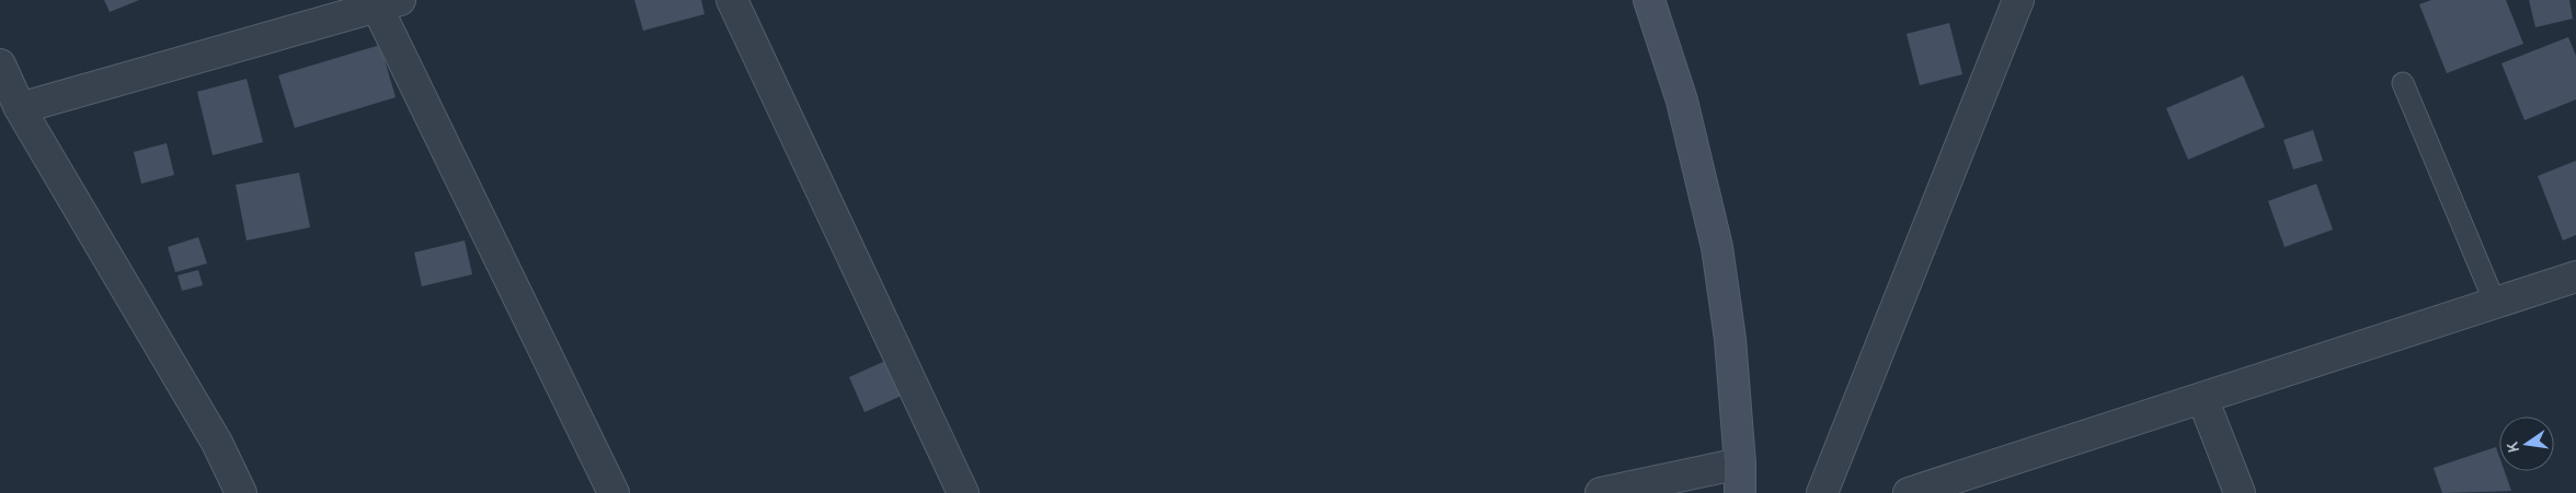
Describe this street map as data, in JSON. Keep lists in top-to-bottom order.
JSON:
{
  "north": "left"
}
